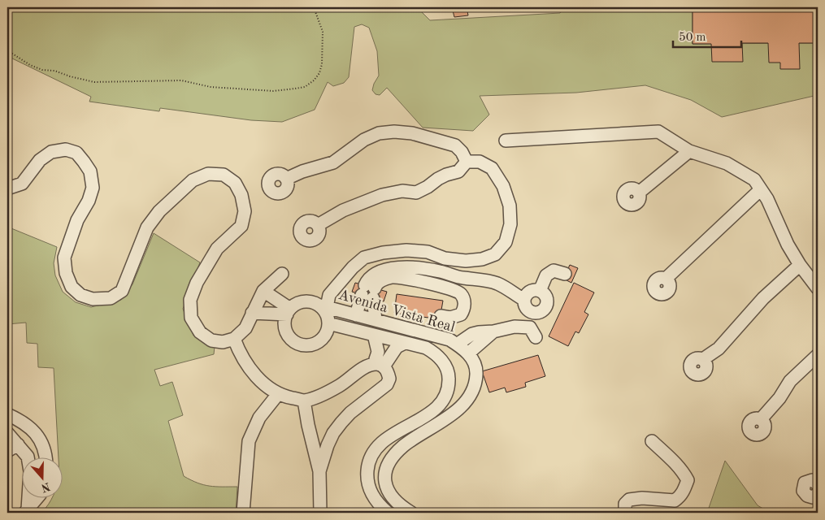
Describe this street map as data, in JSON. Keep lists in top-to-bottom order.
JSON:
{
  "streets": {
    "street": ["Avenida Vista Real"]
  },
  "scale_bar": "50 m",
  "north": "bottom"
}
